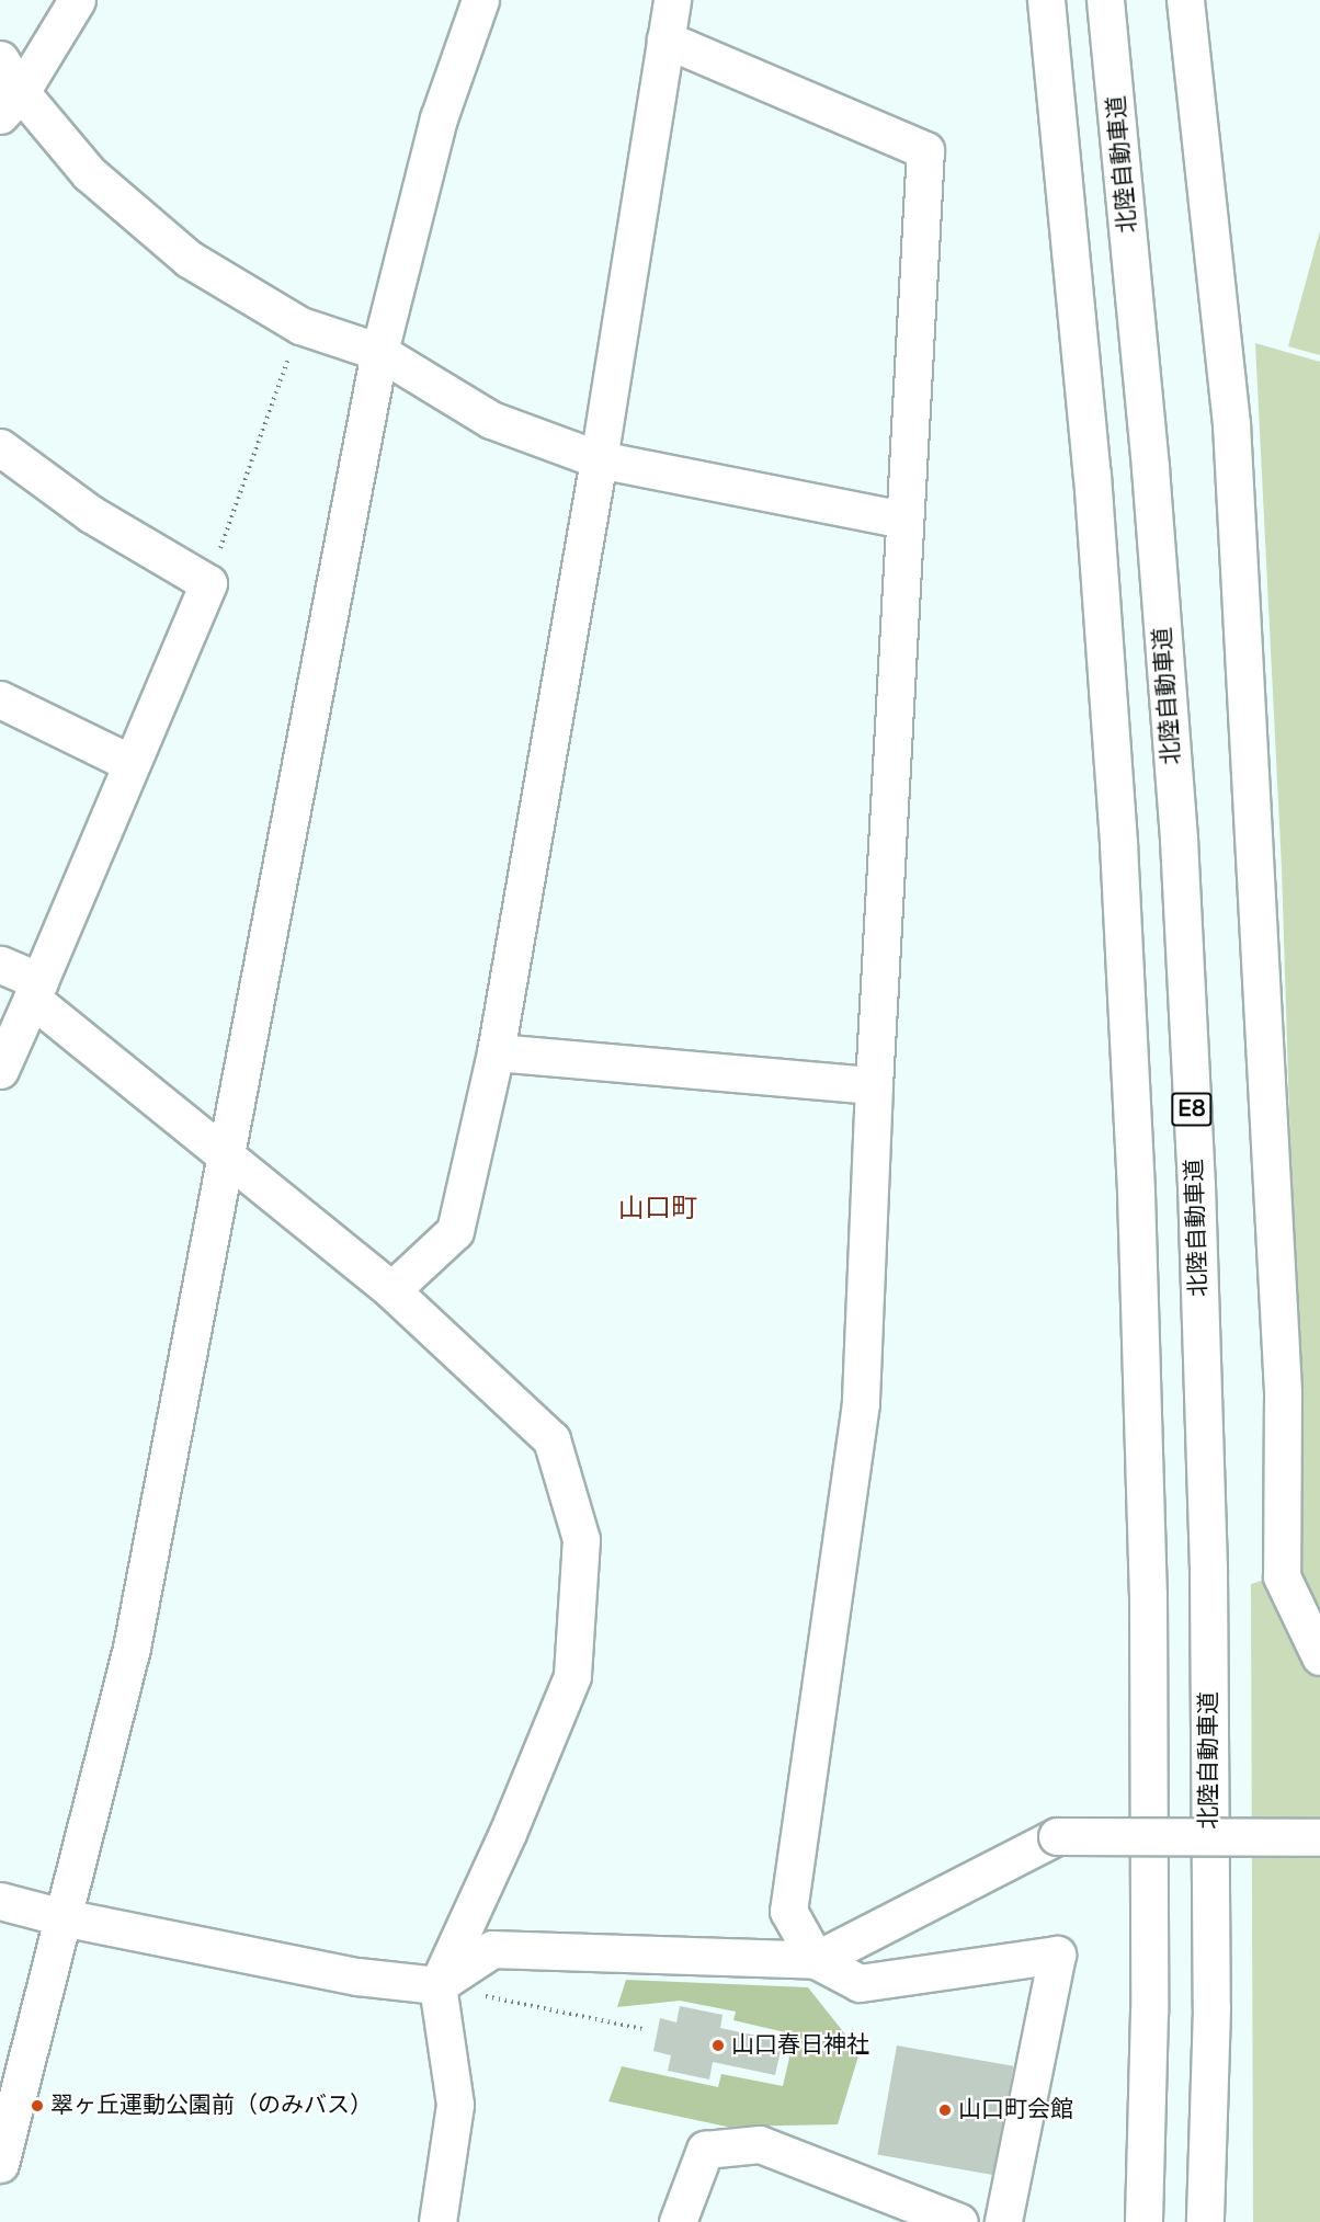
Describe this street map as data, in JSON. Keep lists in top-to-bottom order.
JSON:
{
  "streets": {
    "main road": ["北陸自動車道", "E8"]
  },
  "districts": ["山口町"],
  "places": ["山口春日神社", "翠ヶ丘運動公園前（のみバス）", "山口町会館"]
}
